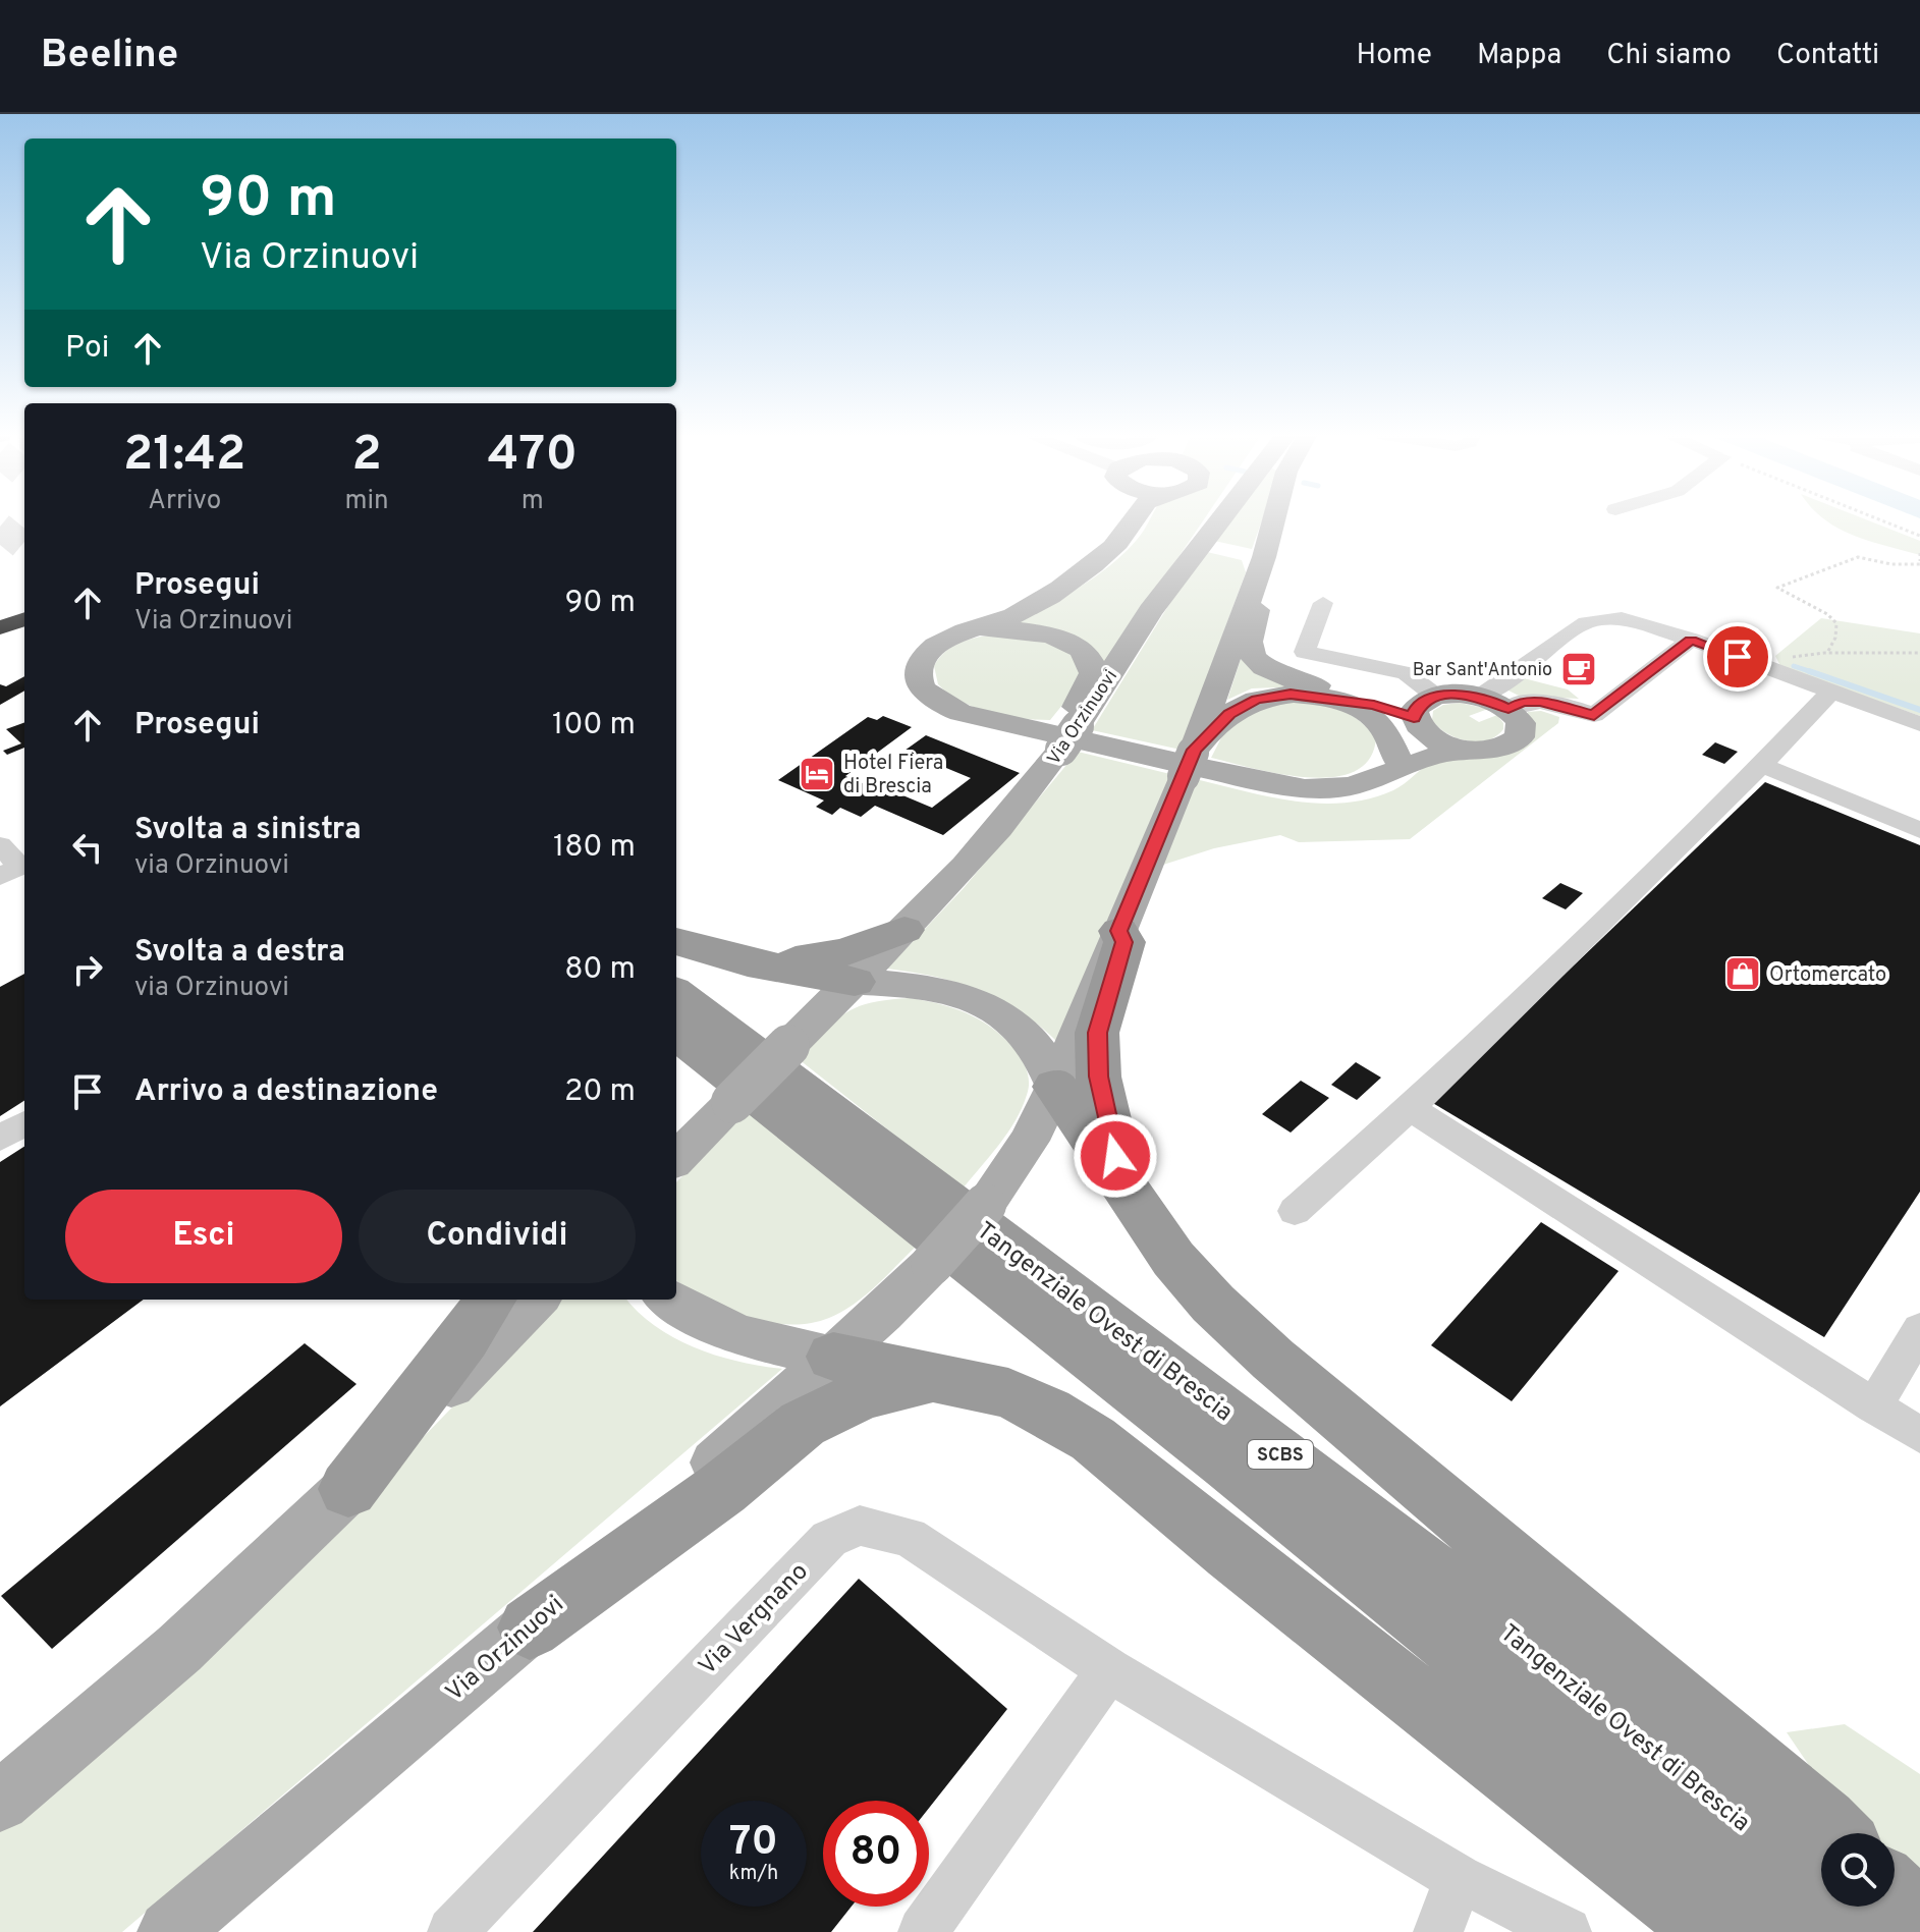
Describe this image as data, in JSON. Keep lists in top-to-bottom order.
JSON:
{
  "streets": {
    "highway": ["Tangenziale Ovest di Brescia", "SCBS"],
    "main road": ["Via Orzinuovi"],
    "street": ["Via Vergnano"]
  },
  "places": {
    "cafe": ["Bar Sant'Antonio"],
    "hotel": ["Hotel Fiera di Brescia"],
    "shop": ["Ortomercato"]
  },
  "page": {
    "header": "Beeline",
    "nav": [
      "Home",
      "Mappa",
      "Chi siamo",
      "Contatti"
    ],
    "turn": ["90 m", "Via Orzinuovi"],
    "then": "Poi",
    "eta": [
      "21:42",
      "Arrivo",
      "2",
      "min",
      "470",
      "m"
    ],
    "list": [
      {
        "name": "Prosegui",
        "note": "Via Orzinuovi",
        "value": "90 m"
      },
      {
        "name": "Prosegui",
        "value": "100 m"
      },
      {
        "name": "Svolta a sinistra",
        "note": "via Orzinuovi",
        "value": "180 m"
      },
      {
        "name": "Svolta a destra",
        "note": "via Orzinuovi",
        "value": "80 m"
      },
      {
        "name": "Arrivo a destinazione",
        "value": "20 m"
      }
    ],
    "buttons": ["Esci", "Condividi"],
    "speed": "70 km/h",
    "limit": "80"
  }
}
